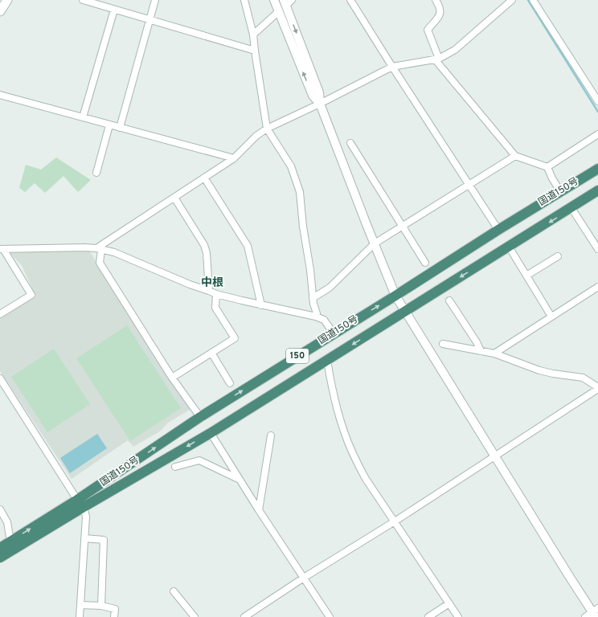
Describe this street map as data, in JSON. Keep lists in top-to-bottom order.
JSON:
{
  "streets": {
    "highway": ["国道150号", "150"]
  },
  "districts": ["中根"]
}
